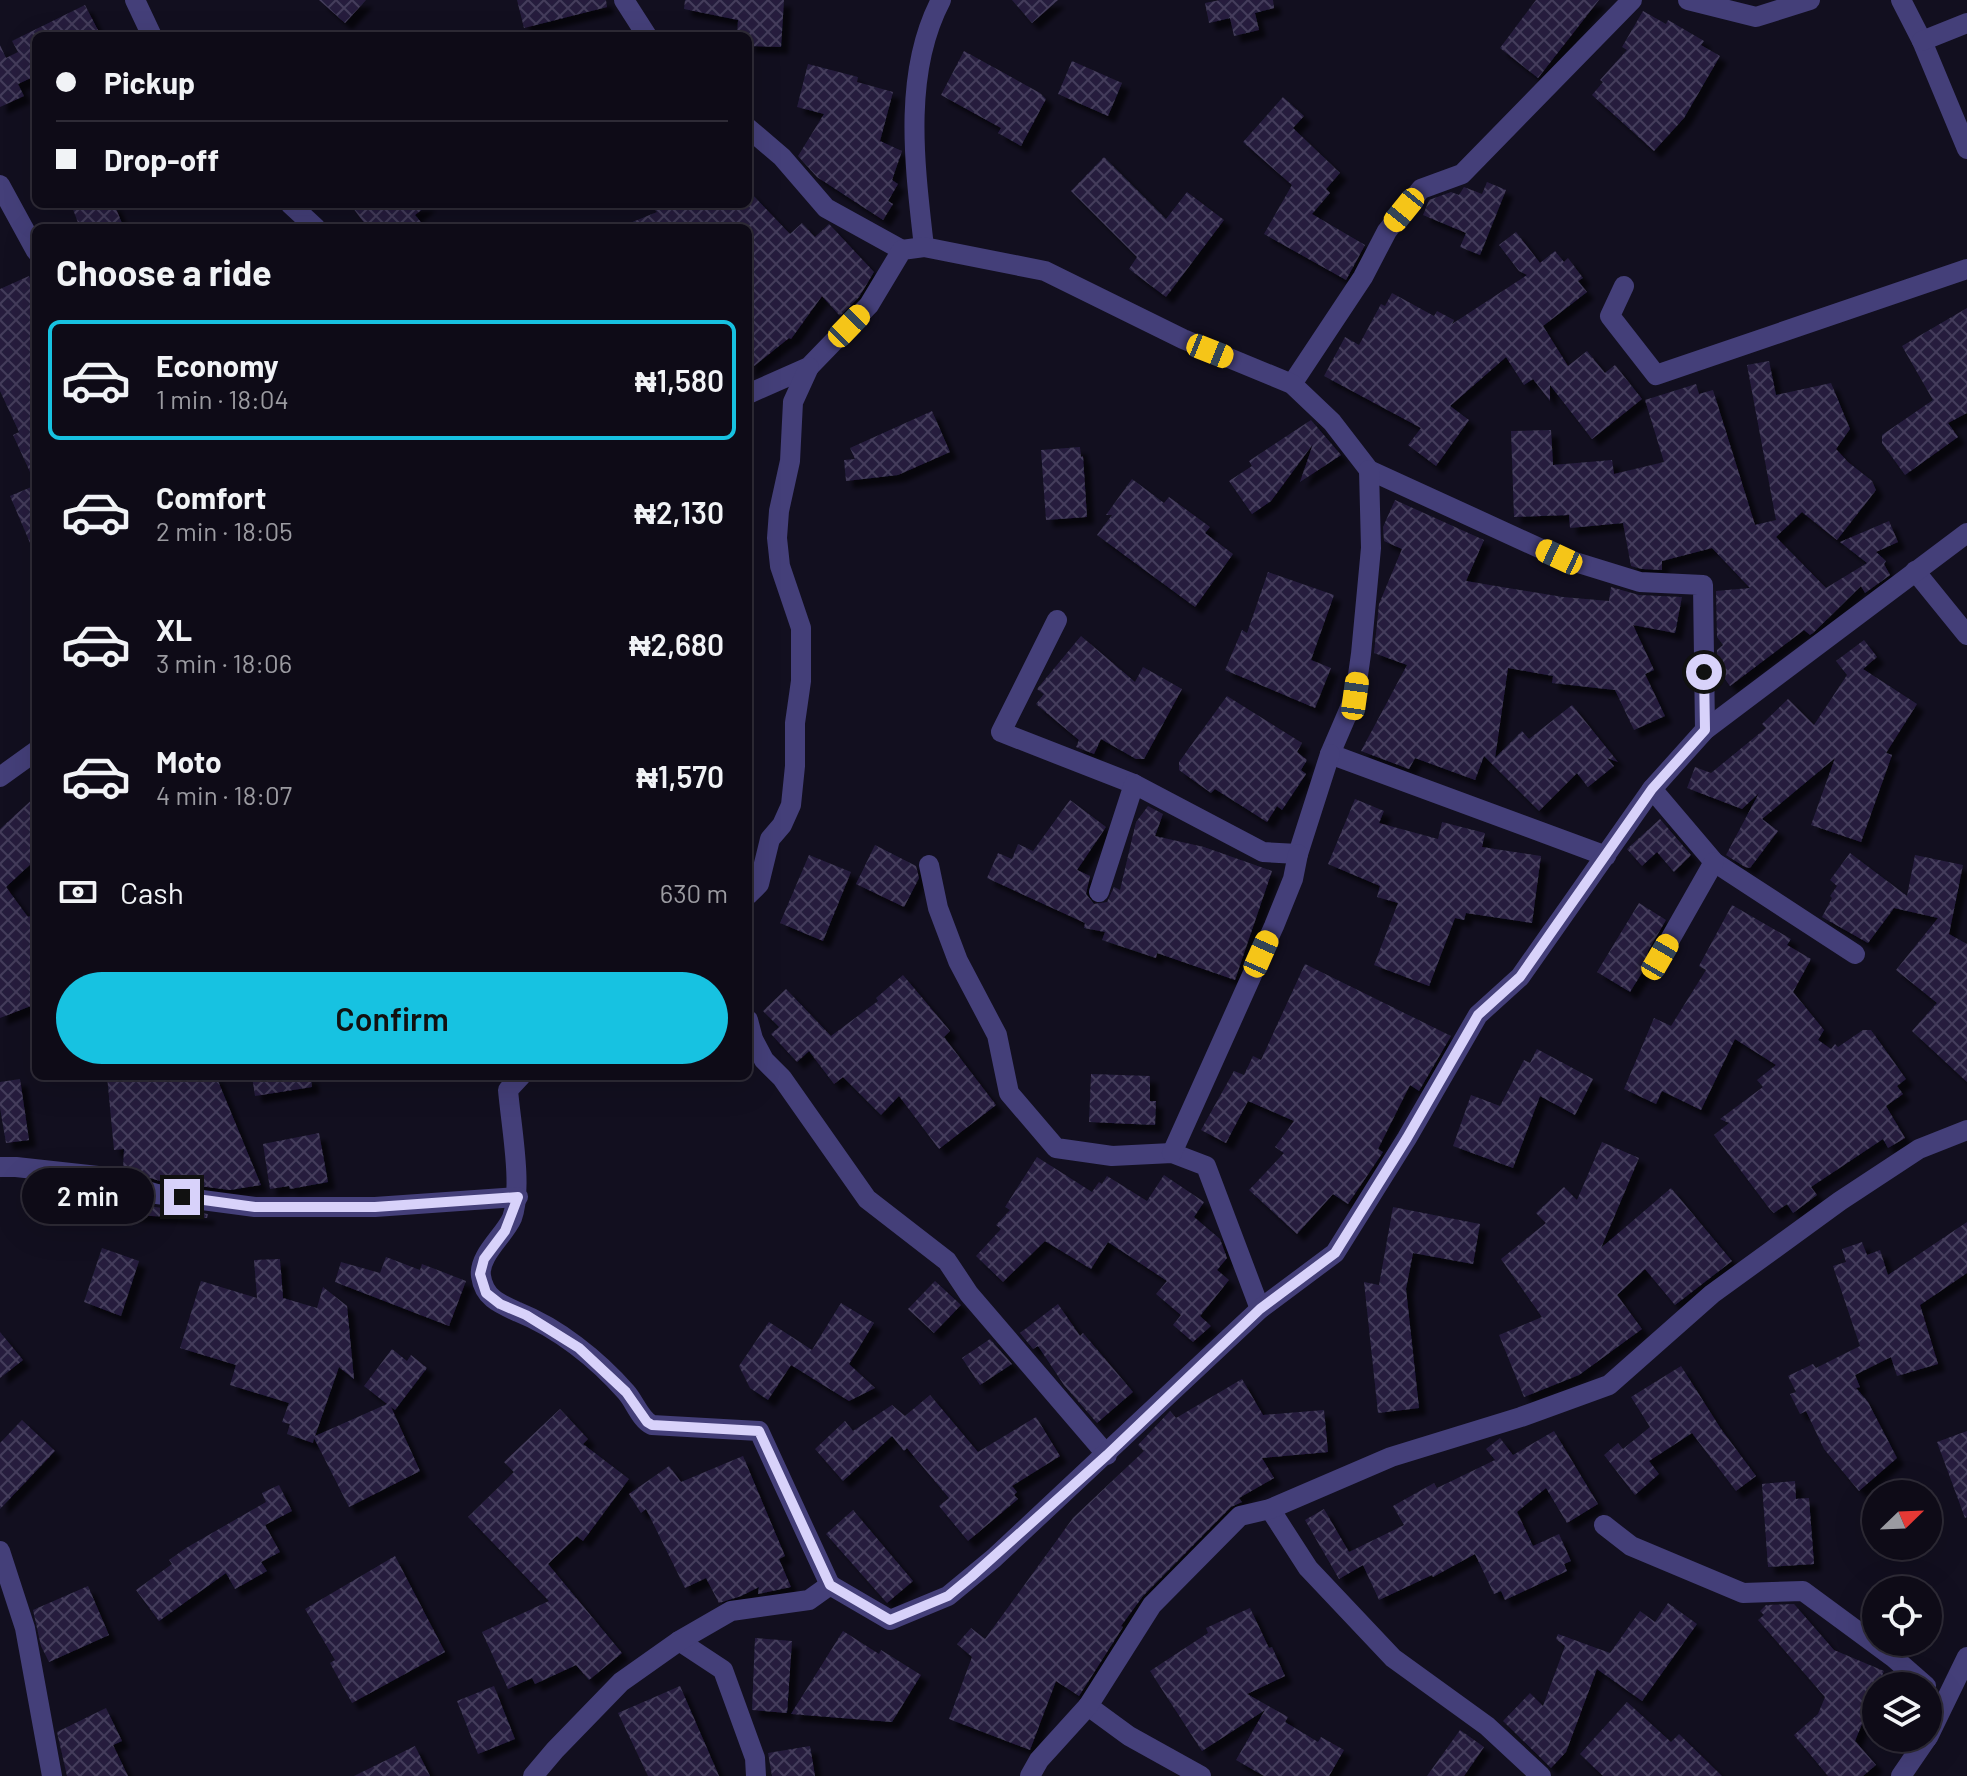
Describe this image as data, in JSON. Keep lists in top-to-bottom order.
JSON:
{
  "north": "top right",
  "page": {
    "banner": ["Pickup", "Drop-off"],
    "heading": "Choose a ride",
    "list": [
      {
        "name": "Economy",
        "note": "1 min · 18:04",
        "value": "₦1,580"
      },
      {
        "name": "Comfort",
        "note": "2 min · 18:05",
        "value": "₦2,130"
      },
      {
        "name": "XL",
        "note": "3 min · 18:06",
        "value": "₦2,680"
      },
      {
        "name": "Moto",
        "note": "4 min · 18:07",
        "value": "₦1,570"
      }
    ],
    "pay": ["Cash", "630 m"],
    "buttons": "Confirm",
    "bubble": "2 min"
  }
}
